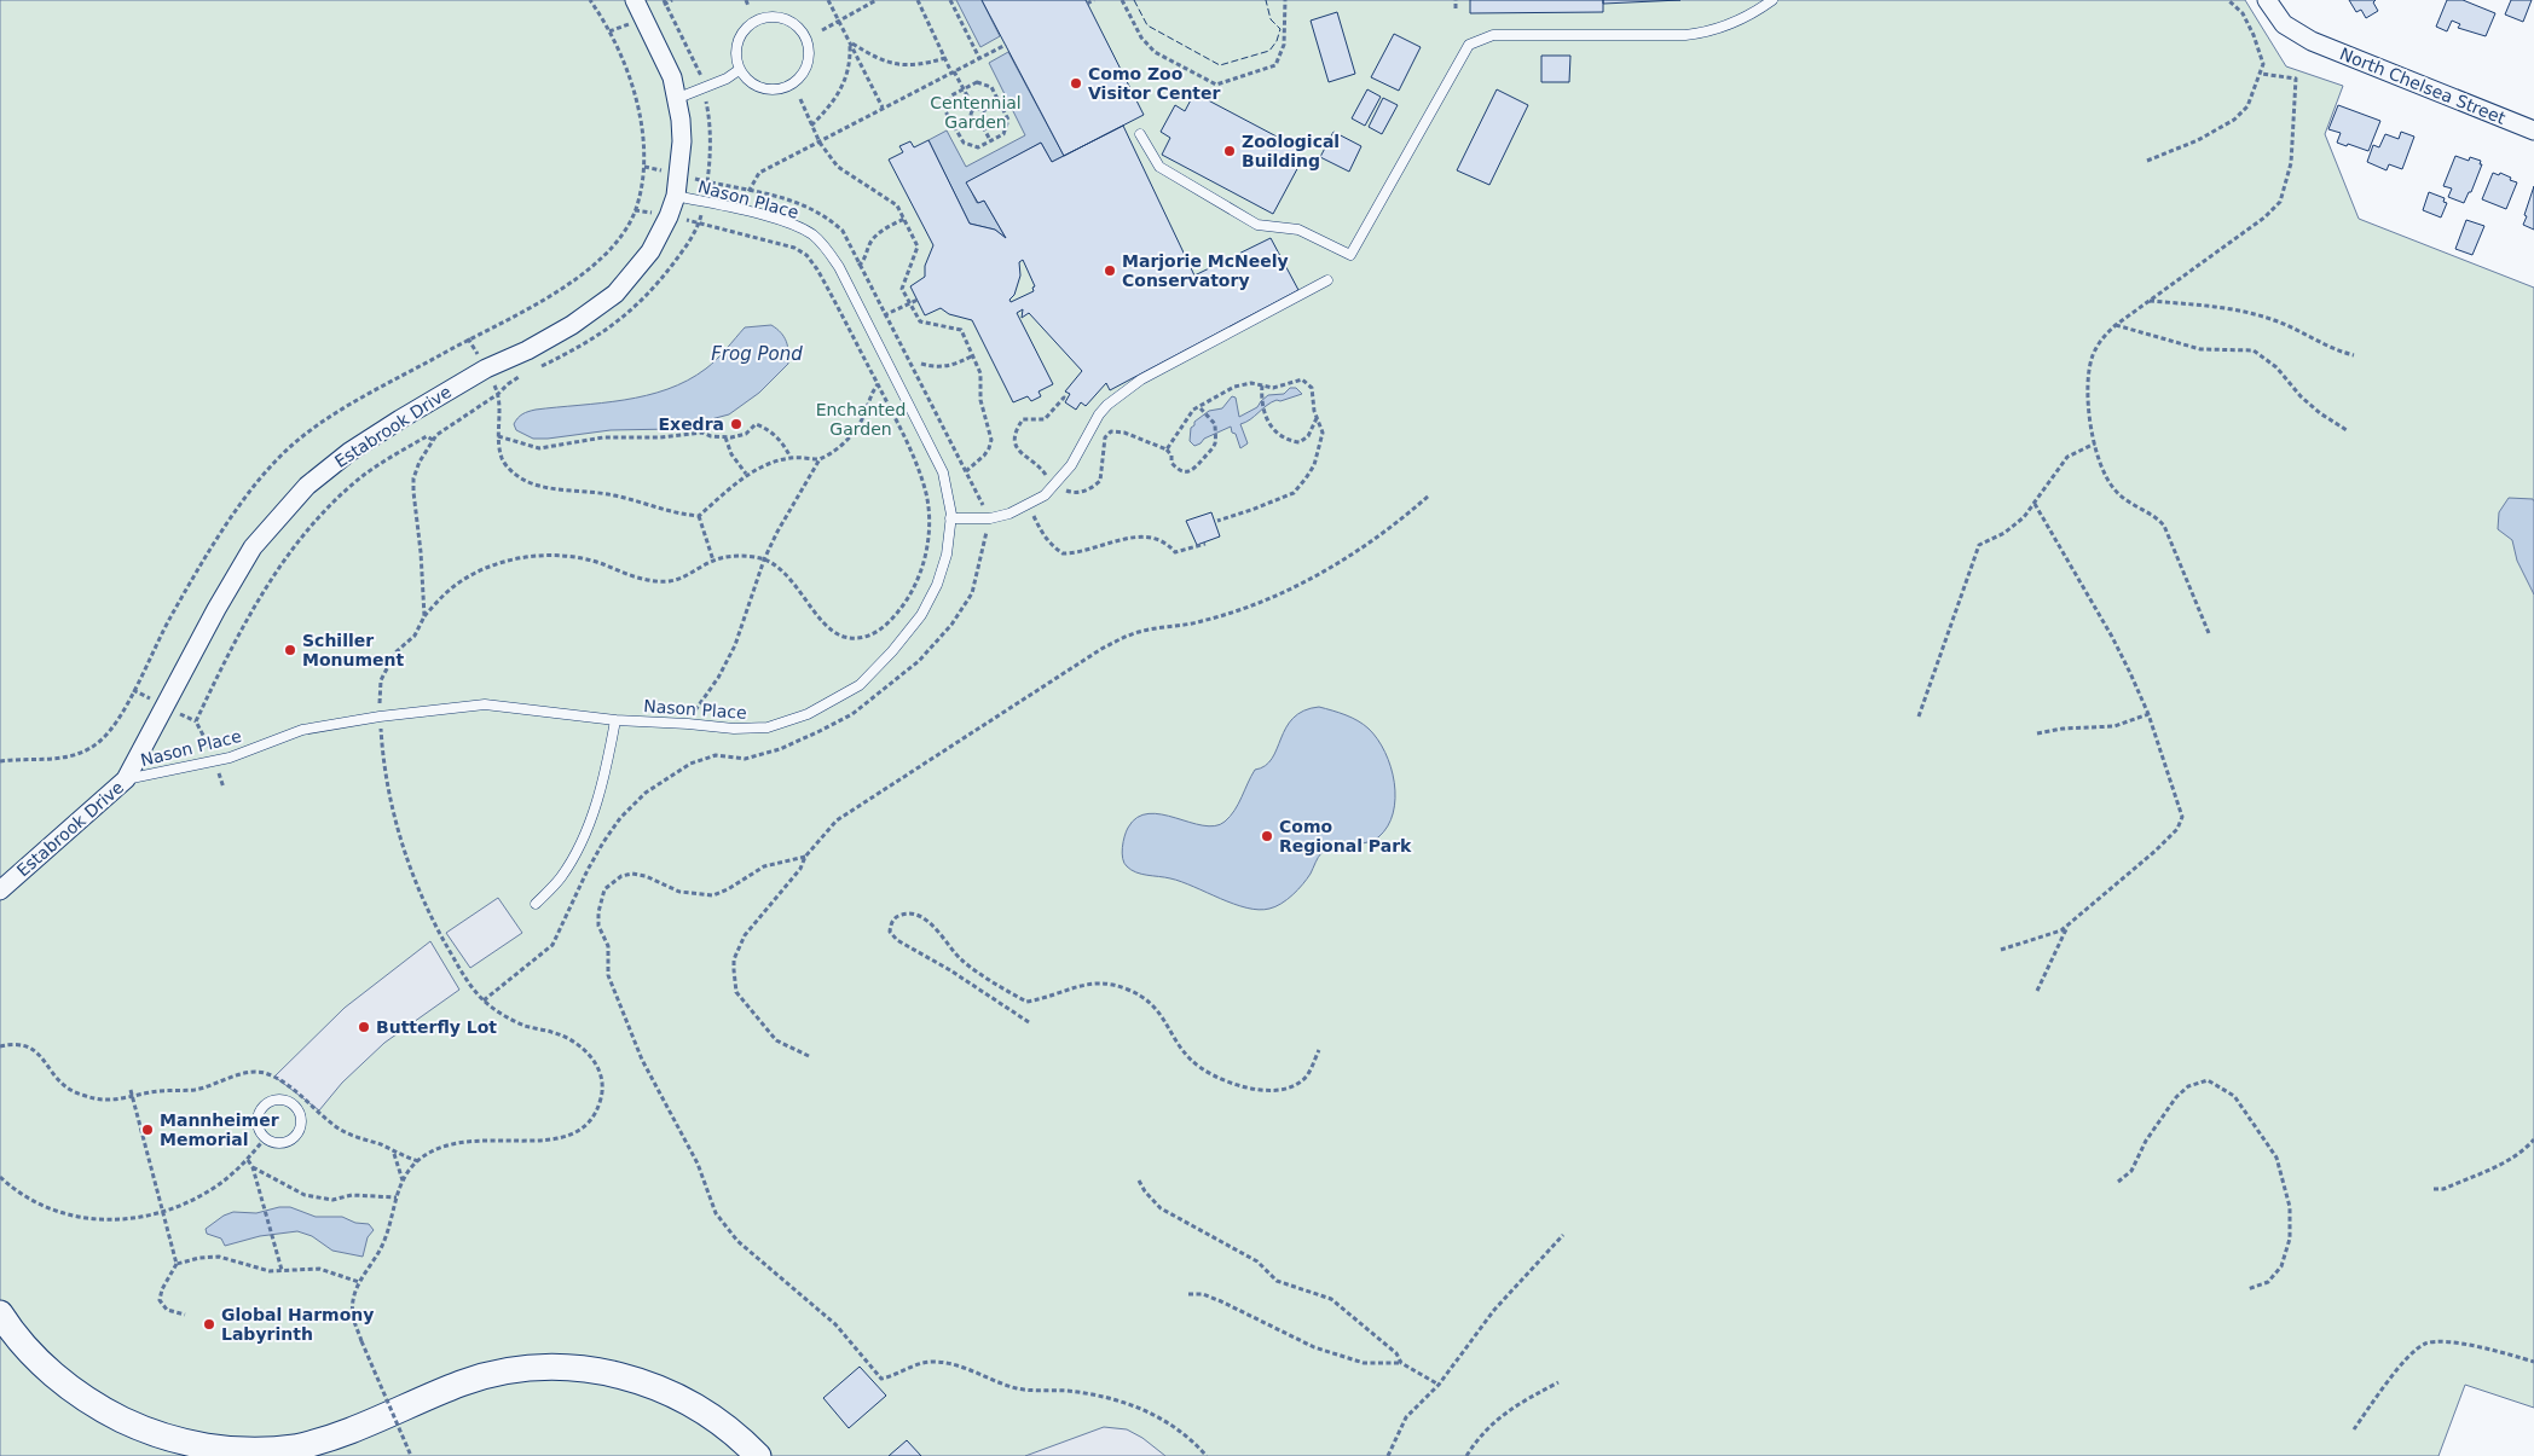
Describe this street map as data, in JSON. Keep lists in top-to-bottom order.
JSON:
{
  "streets": {
    "street": ["North Chelsea Street", "Estabrook Drive"],
    "lane": ["Nason Place"]
  },
  "crossings": [
    ["Nason Place", "Estabrook Drive"]
  ],
  "water": ["Frog Pond"],
  "parks": ["Centennial Garden", "Enchanted Garden"],
  "places": [
    "Como Zoo Visitor Center",
    "Zoological Building",
    "Marjorie McNeely Conservatory",
    "Exedra",
    "Schiller Monument",
    "Como Regional Park",
    "Butterfly Lot",
    "Mannheimer Memorial",
    "Global Harmony Labyrinth"
  ]
}
